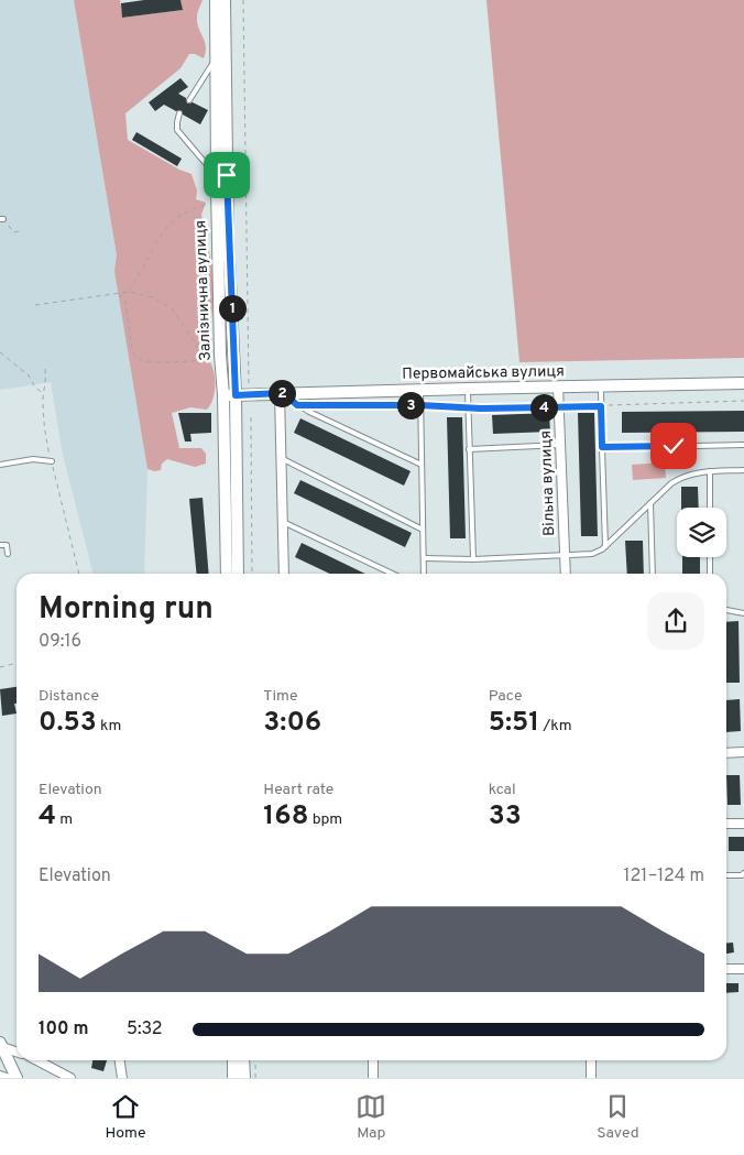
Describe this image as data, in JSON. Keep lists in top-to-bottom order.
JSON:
{
  "streets": {
    "main road": ["Залізнична вулиця", "Первомайська вулиця"],
    "street": ["Вільна вулиця"]
  },
  "crossings": [
    ["Залізнична вулиця", "Первомайська вулиця"],
    ["Первомайська вулиця", "Вільна вулиця"]
  ],
  "page": {
    "pins": [
      "1",
      "2",
      "3",
      "4"
    ],
    "heading": ["Morning run", "09:16"],
    "stats": [
      ["Distance", "0.53 km"],
      ["Time", "3:06"],
      ["Pace", "5:51 /km"],
      ["Elevation", "4 m"],
      ["Heart rate", "168 bpm"],
      ["kcal", "33"]
    ],
    "chart": ["Elevation", "121–124 m"],
    "list": [
      {
        "name": "100 m",
        "note": "5:32"
      }
    ],
    "tabs": ["Home", "Map", "Saved"]
  }
}
